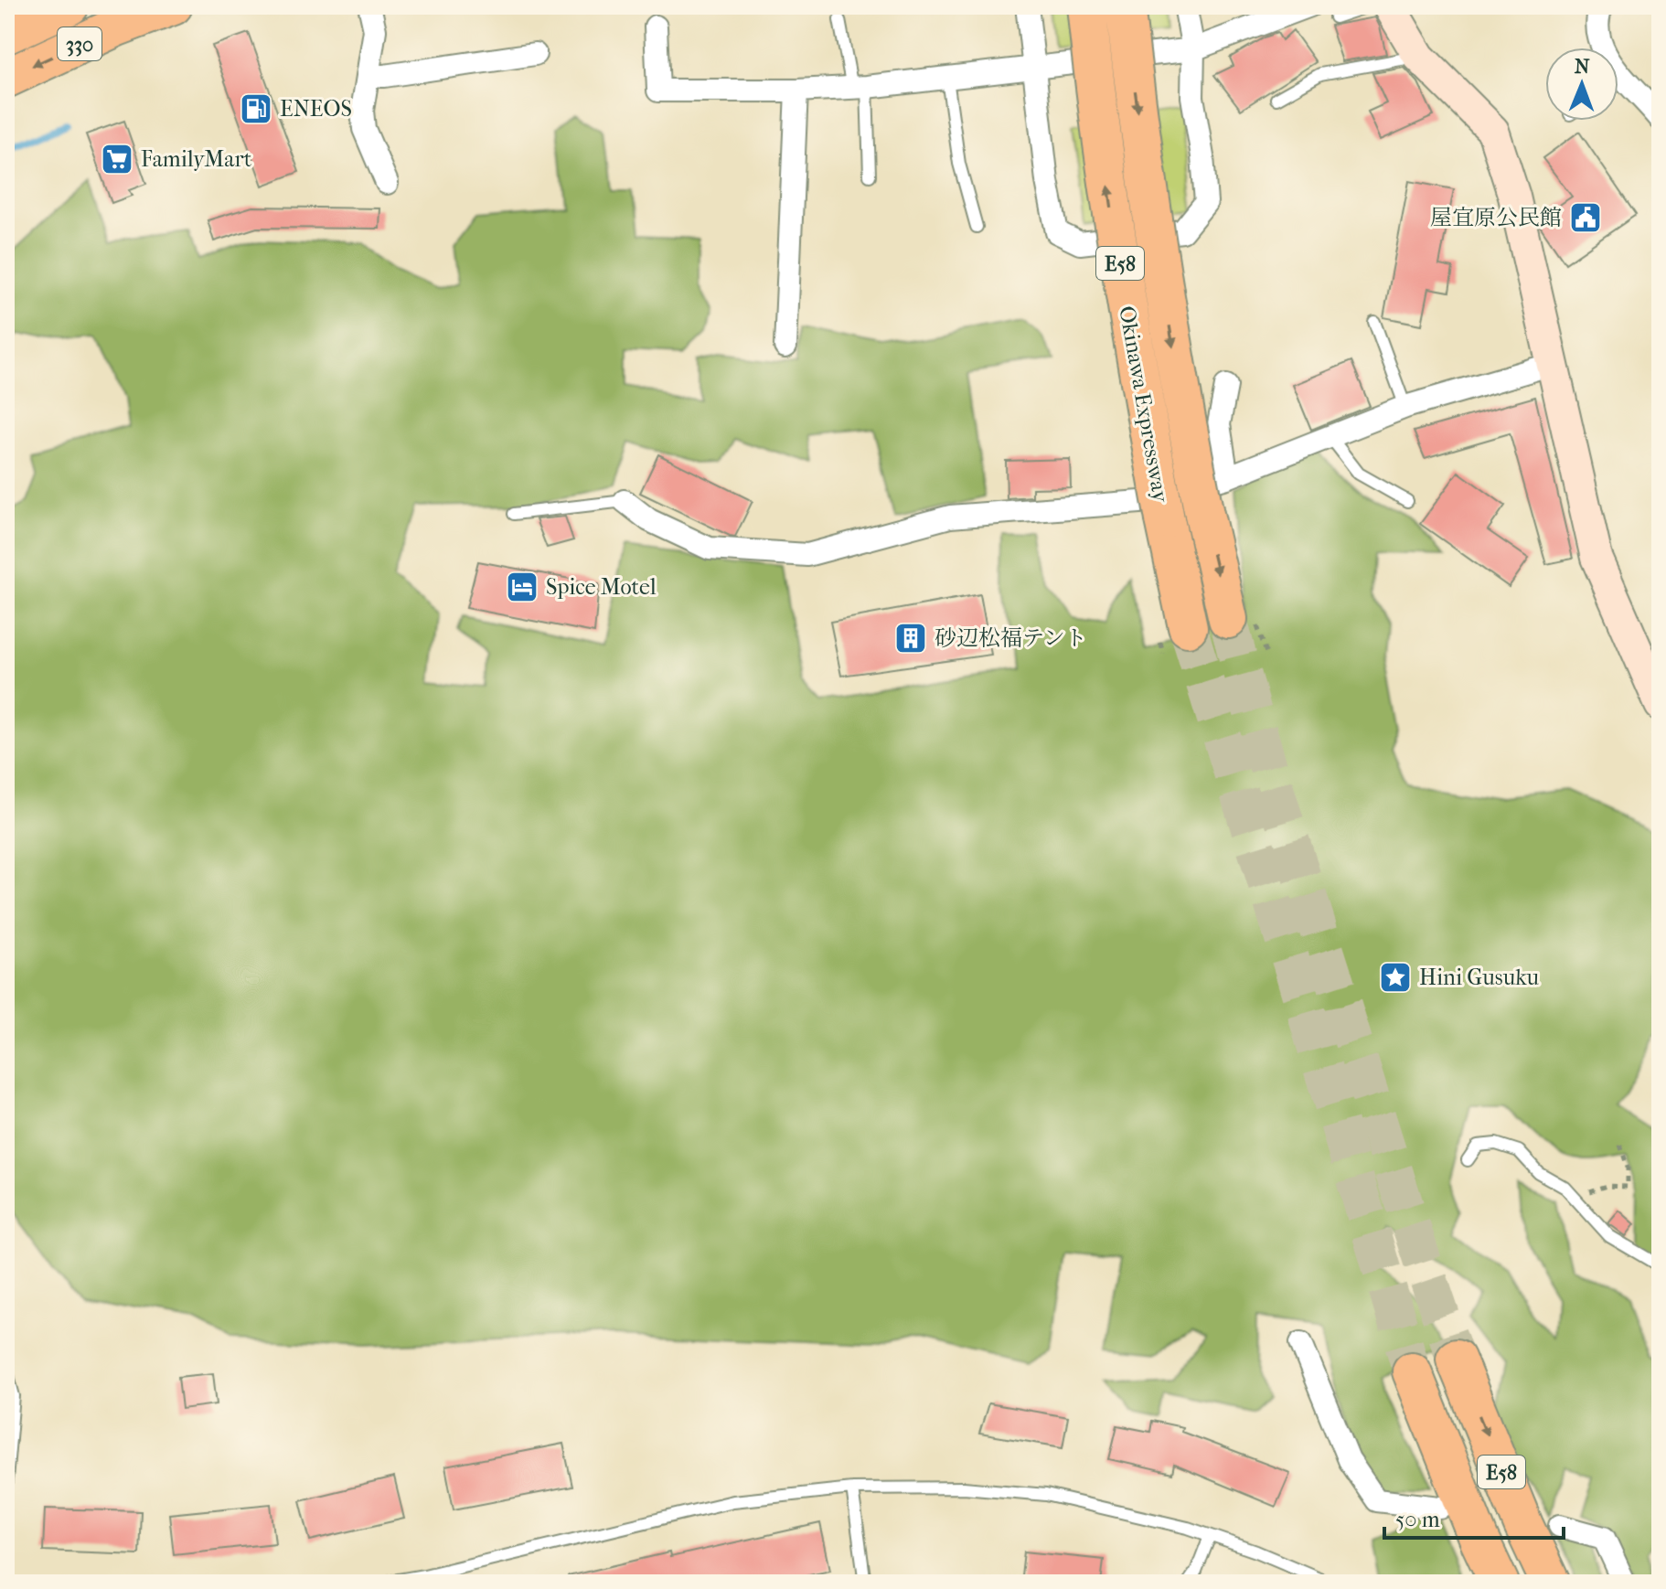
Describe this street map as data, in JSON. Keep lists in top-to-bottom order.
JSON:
{
  "streets": {
    "highway": ["330", "E58", "Okinawa Expressway"]
  },
  "places": {
    "fuel station": ["ENEOS"],
    "supermarket": ["FamilyMart"],
    "public building": ["屋宜原公民館"],
    "hotel": ["Spice Motel"],
    "building": ["砂辺松福テント"],
    "place": ["Hini Gusuku"]
  },
  "scale_bar": "50 m",
  "north": "top"
}
